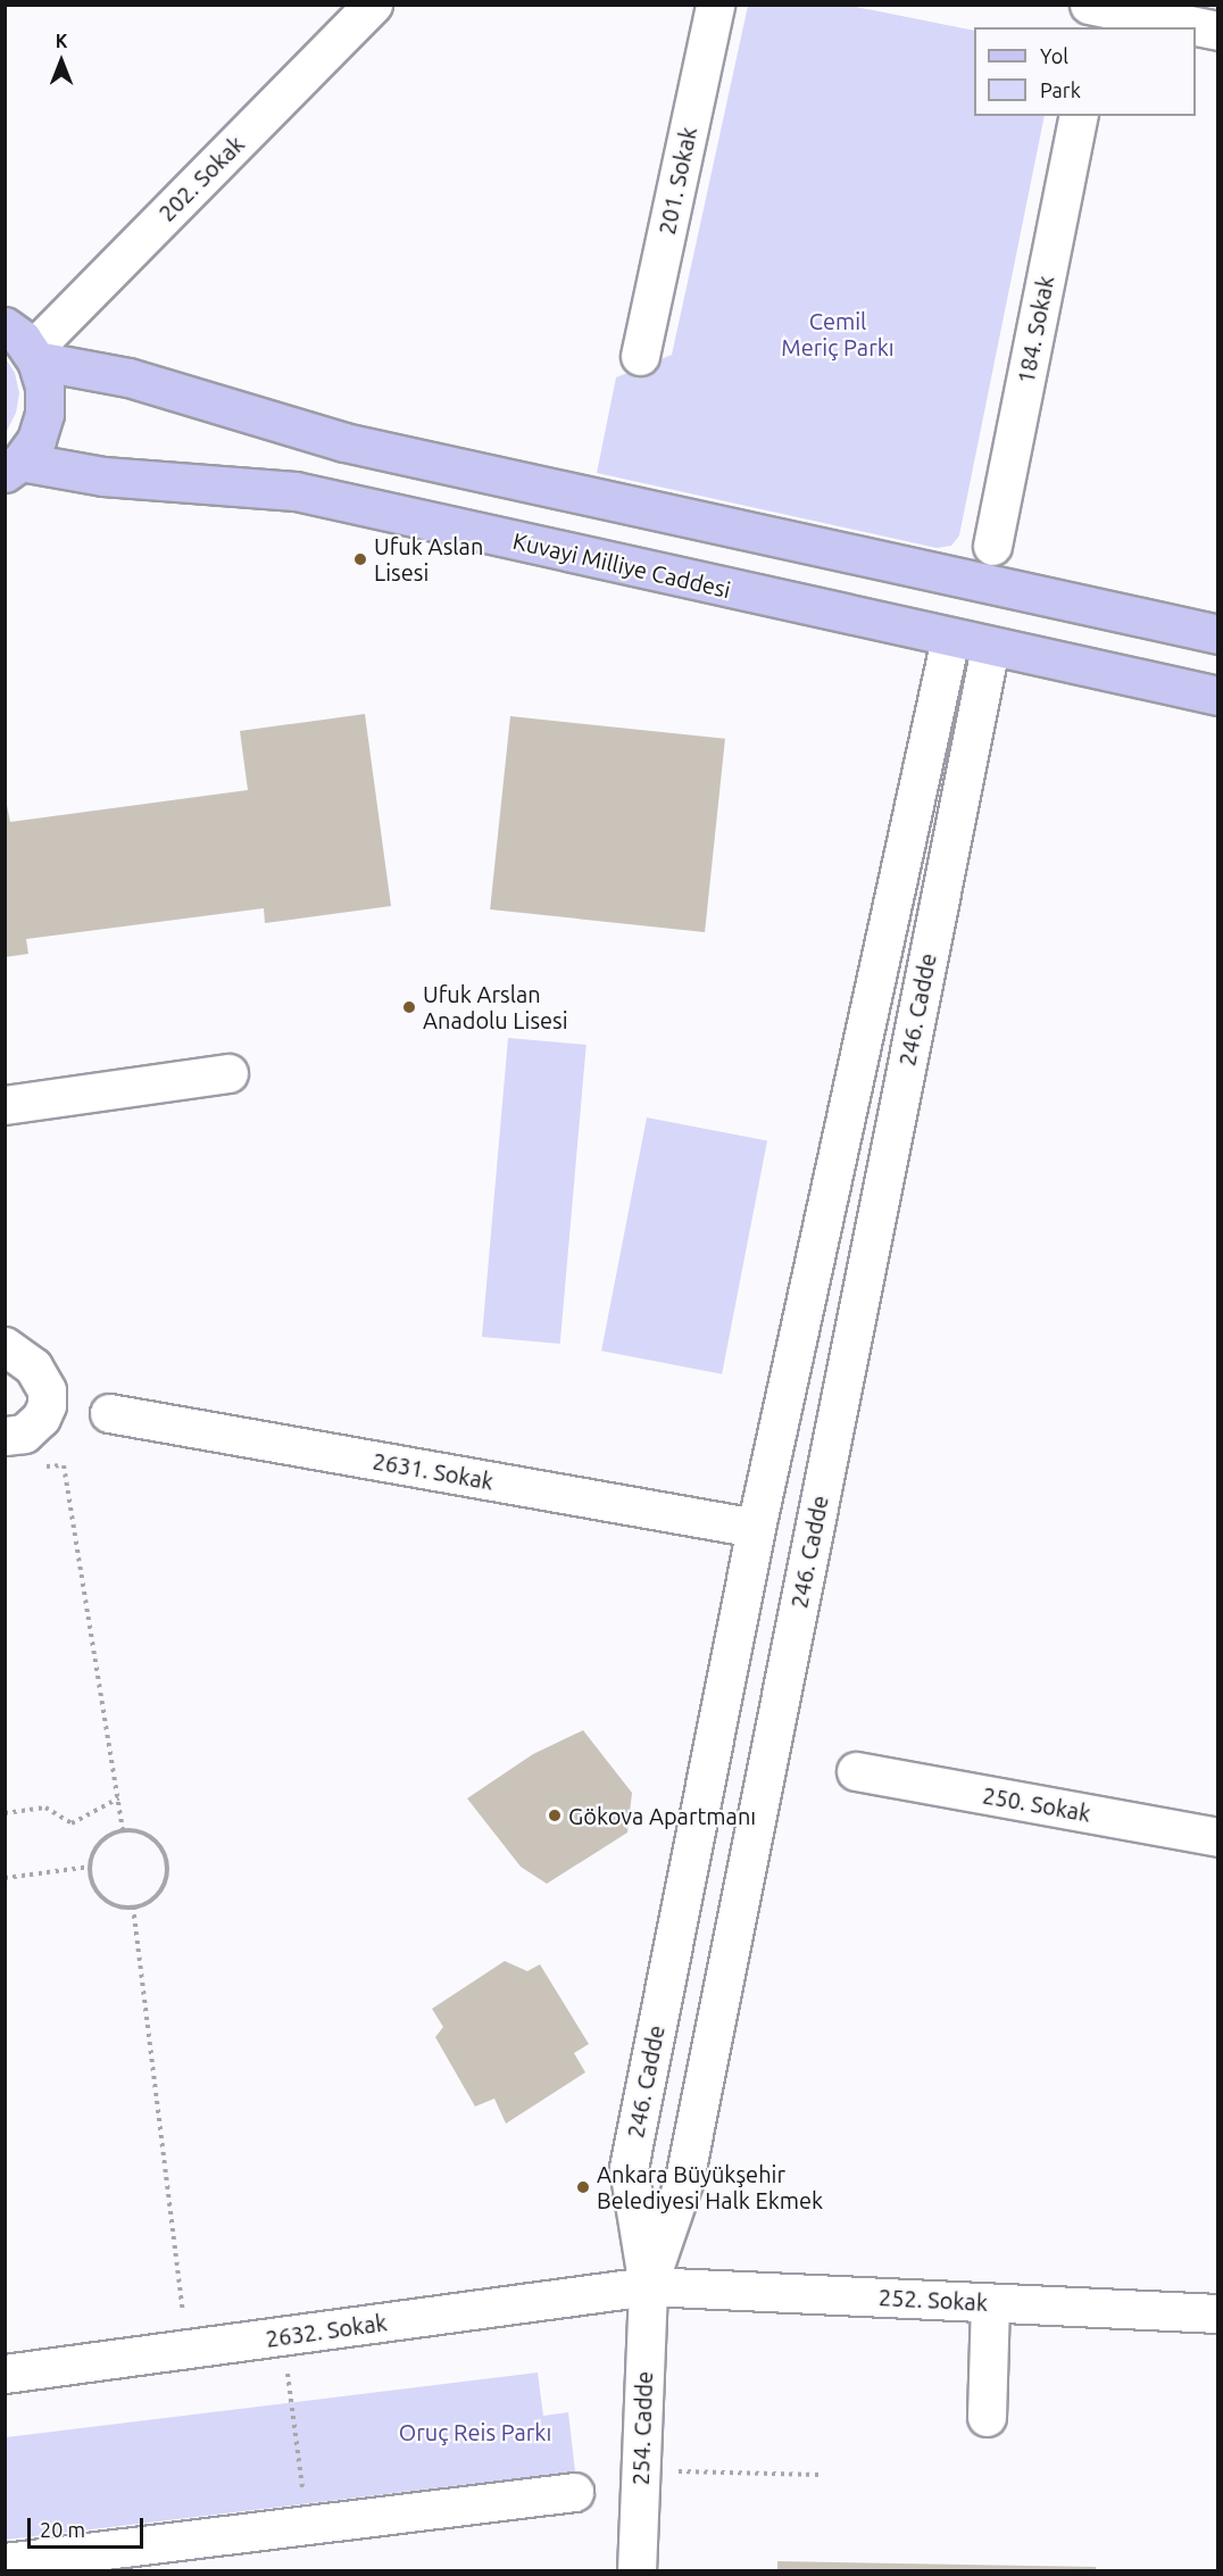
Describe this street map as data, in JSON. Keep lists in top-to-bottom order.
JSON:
{
  "streets": {
    "main road": ["Kuvayi Milliye Caddesi"],
    "street": [
      "202. Sokak",
      "201. Sokak",
      "184. Sokak",
      "246. Cadde",
      "2631. Sokak",
      "250. Sokak",
      "252. Sokak",
      "2632. Sokak",
      "254. Cadde"
    ]
  },
  "crossings": [
    ["Kuvayi Milliye Caddesi", "246. Cadde"],
    ["246. Cadde", "2631. Sokak"],
    ["246. Cadde", "252. Sokak"],
    ["246. Cadde", "2632. Sokak"],
    ["246. Cadde", "254. Cadde"],
    ["252. Sokak", "2632. Sokak"],
    ["252. Sokak", "254. Cadde"],
    ["2632. Sokak", "254. Cadde"]
  ],
  "parks": ["Cemil Meriç Parkı", "Oruç Reis Parkı"],
  "places": [
    "Ufuk Aslan Lisesi",
    "Ufuk Arslan Anadolu Lisesi",
    "Gökova Apartmanı",
    "Ankara Büyükşehir Belediyesi Halk Ekmek"
  ],
  "legend": ["Yol", "Park"],
  "scale_bar": "20 m",
  "north": "top"
}
